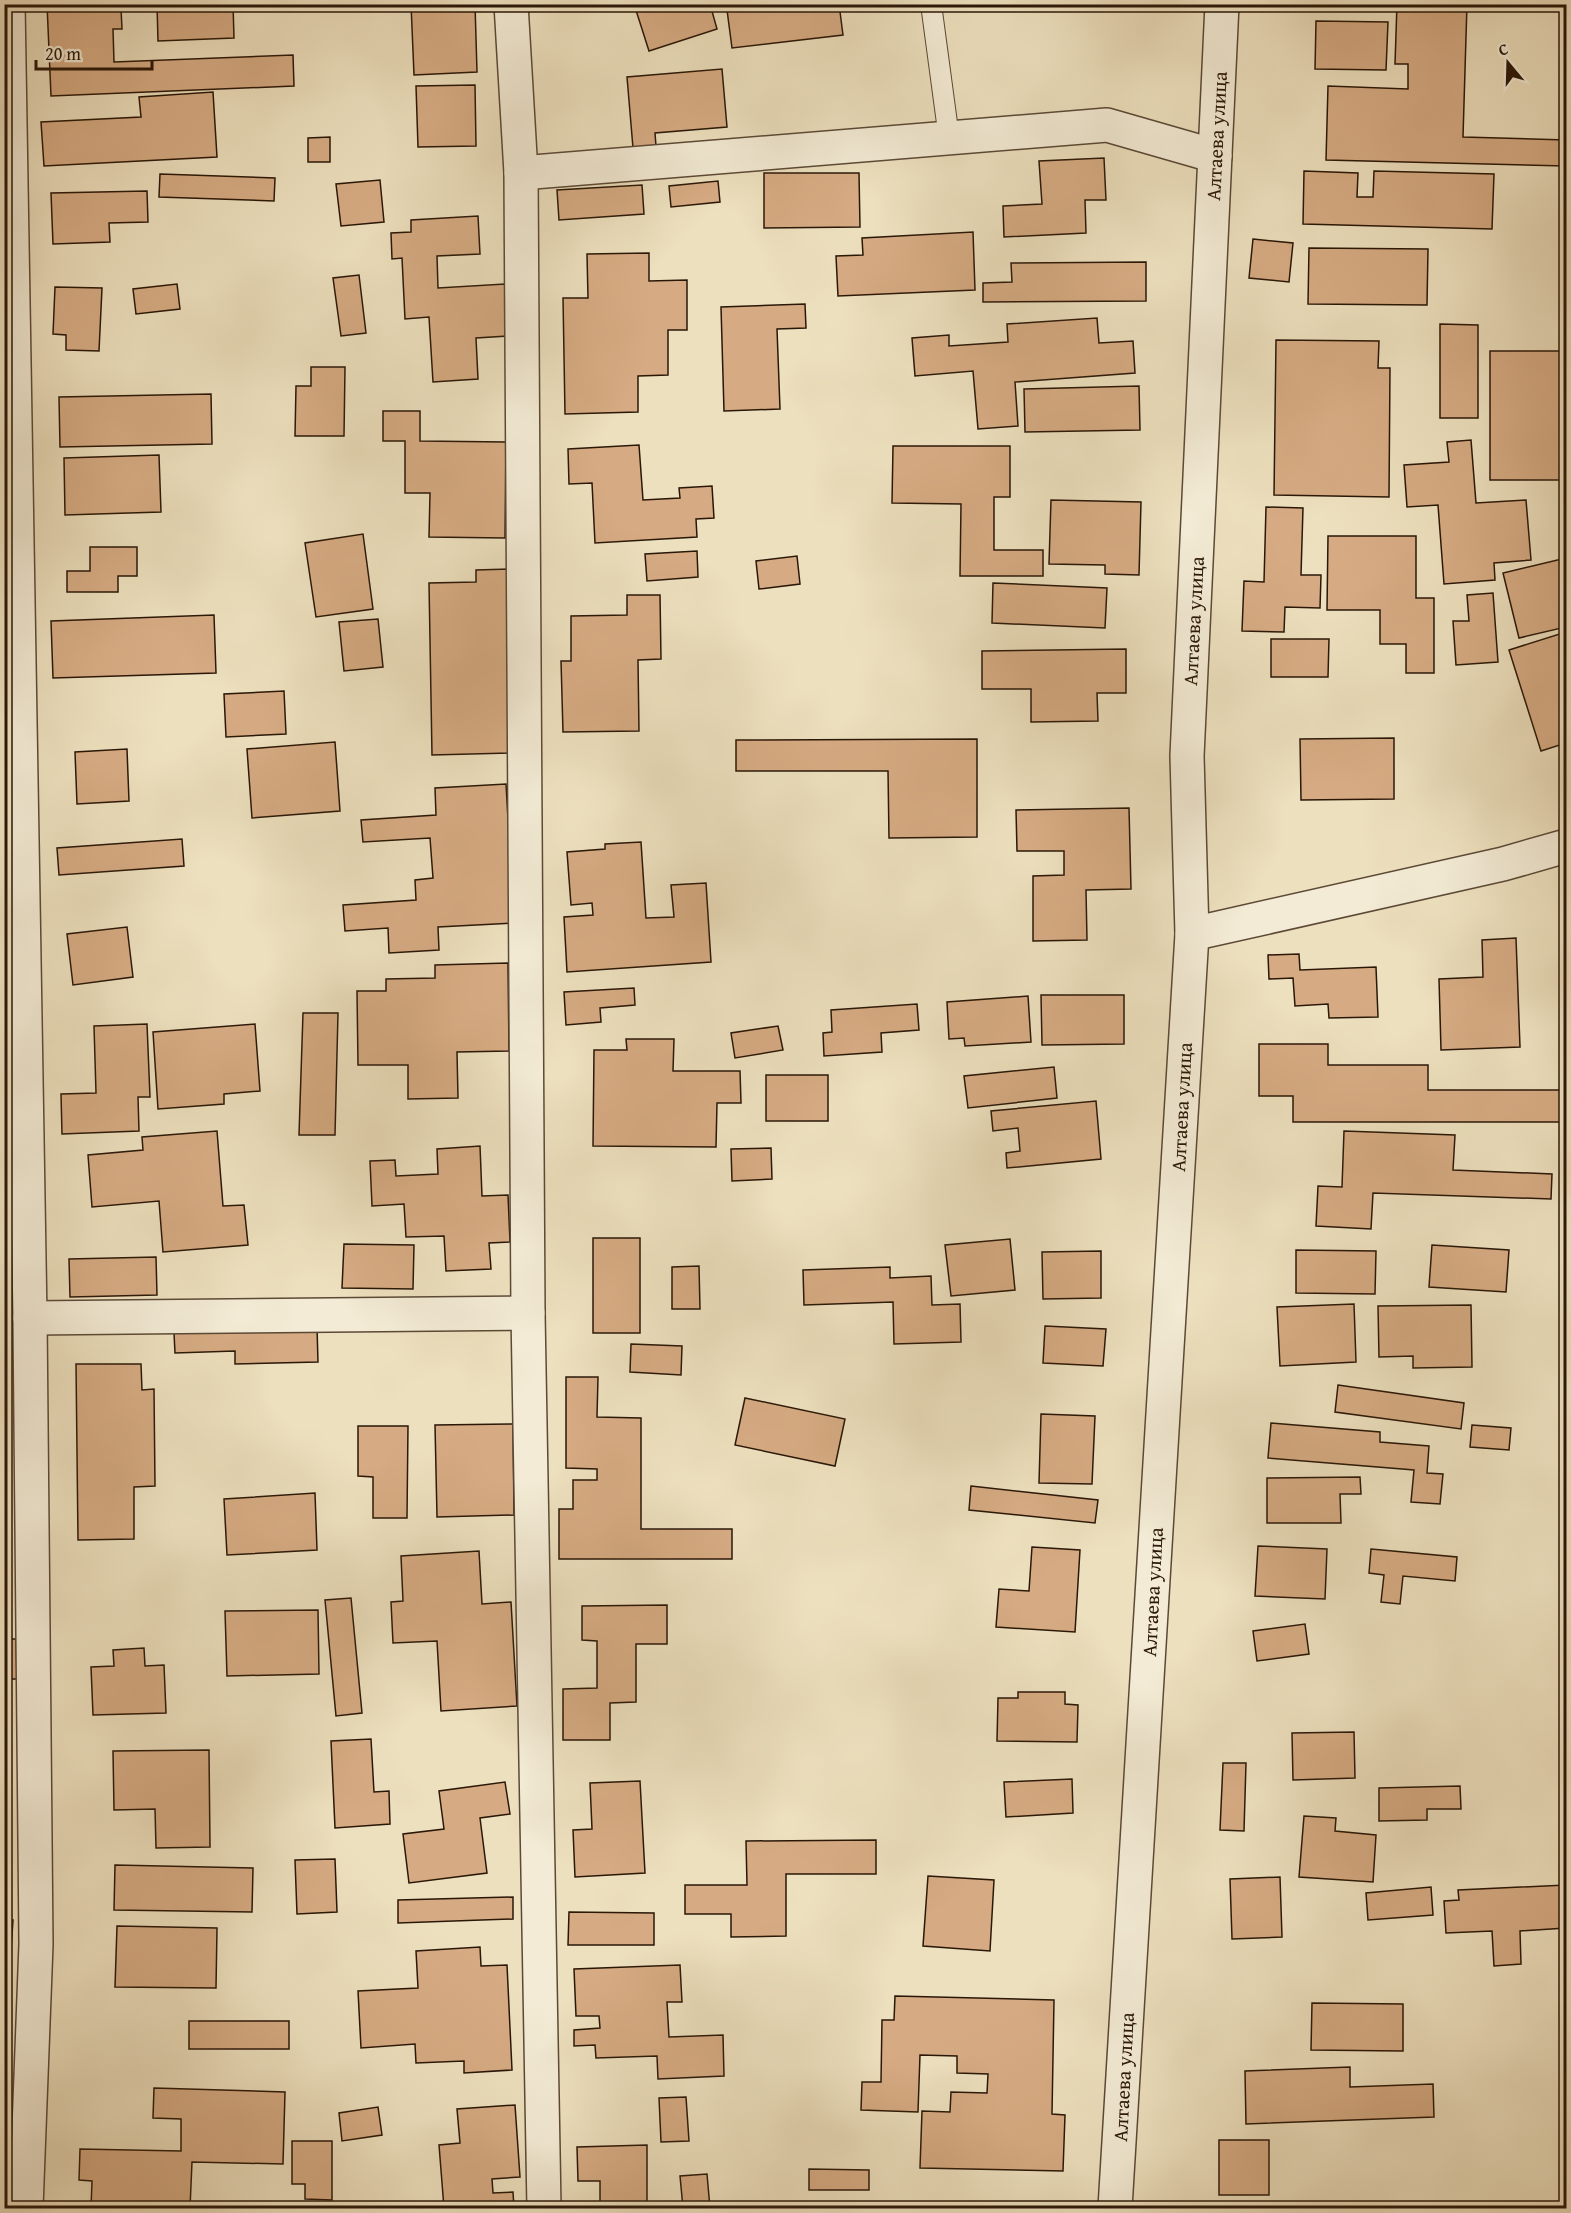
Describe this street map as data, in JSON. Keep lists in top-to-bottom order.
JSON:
{
  "streets": {
    "street": ["Алтаева улица"]
  },
  "scale_bar": "20 m",
  "north": "top"
}
